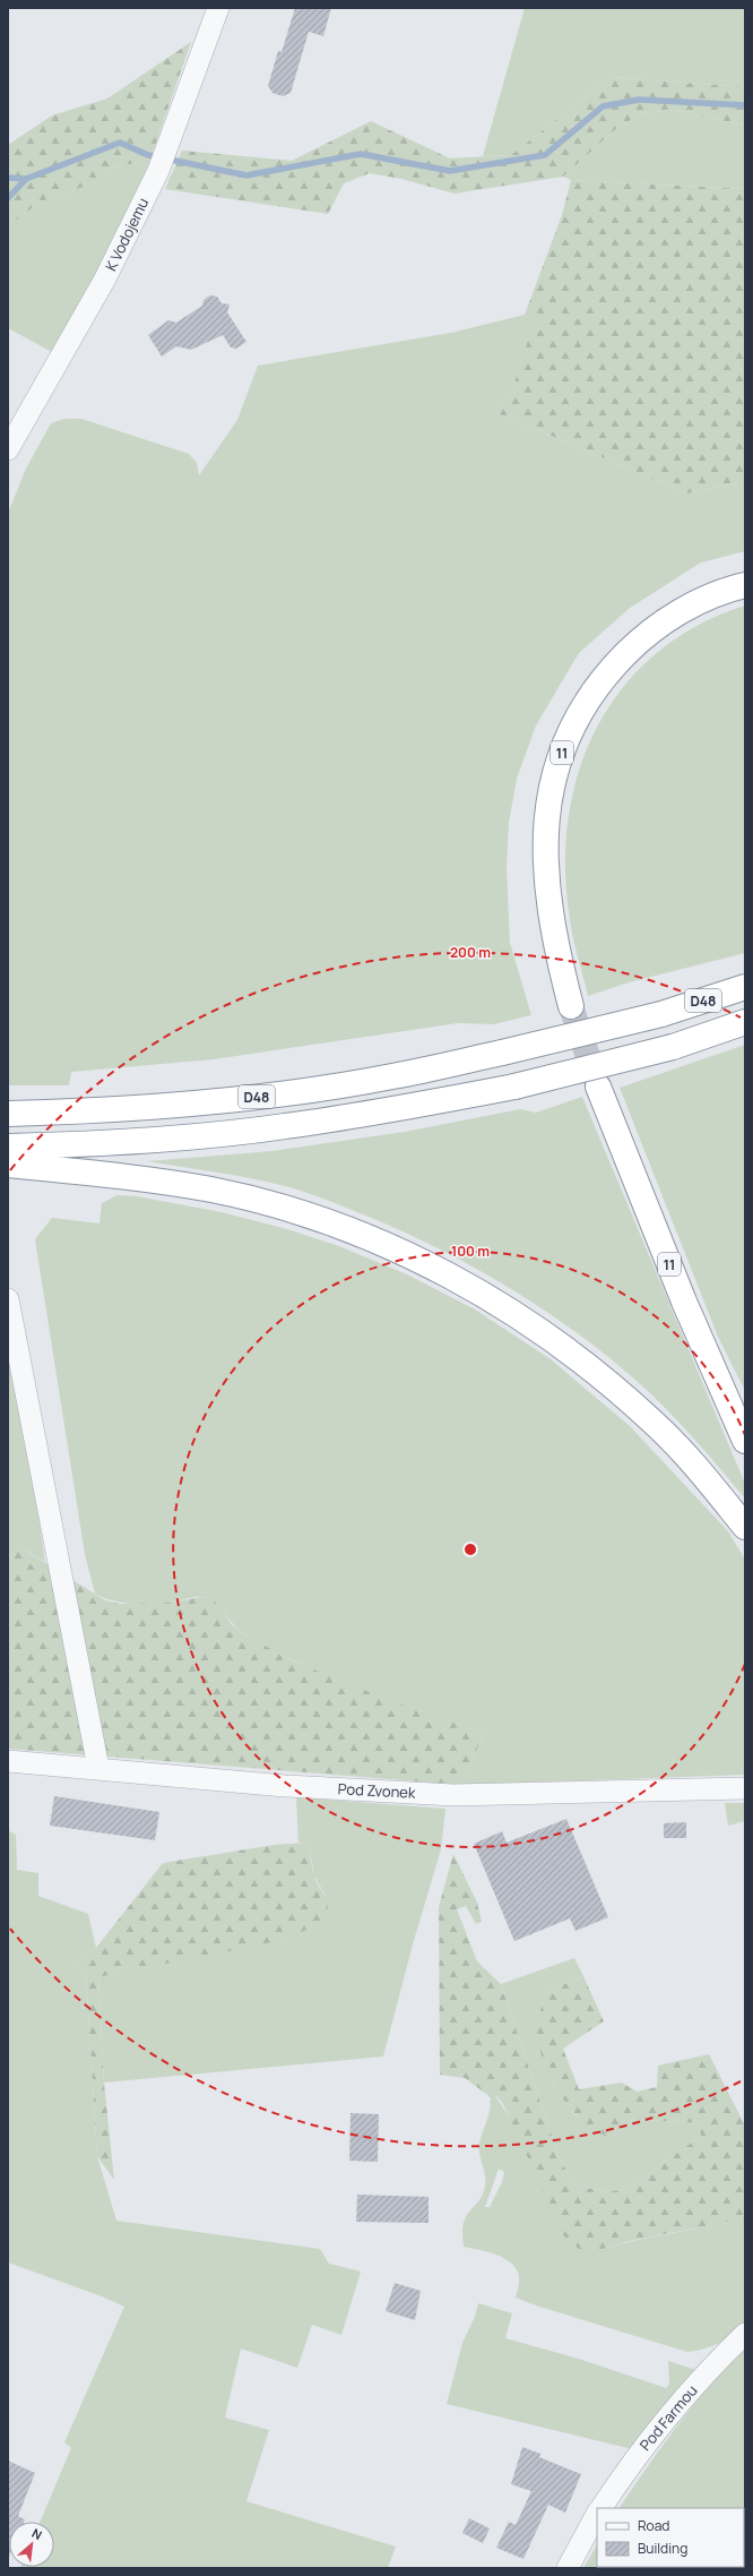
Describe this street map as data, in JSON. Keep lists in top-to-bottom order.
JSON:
{
  "streets": {
    "highway": ["11", "D48"],
    "street": ["K Vodojemu", "Pod Zvonek", "Pod Farmou"]
  },
  "legend": ["Road", "Building"],
  "north": "top right",
  "rings": ["200 m", "100 m"]
}
